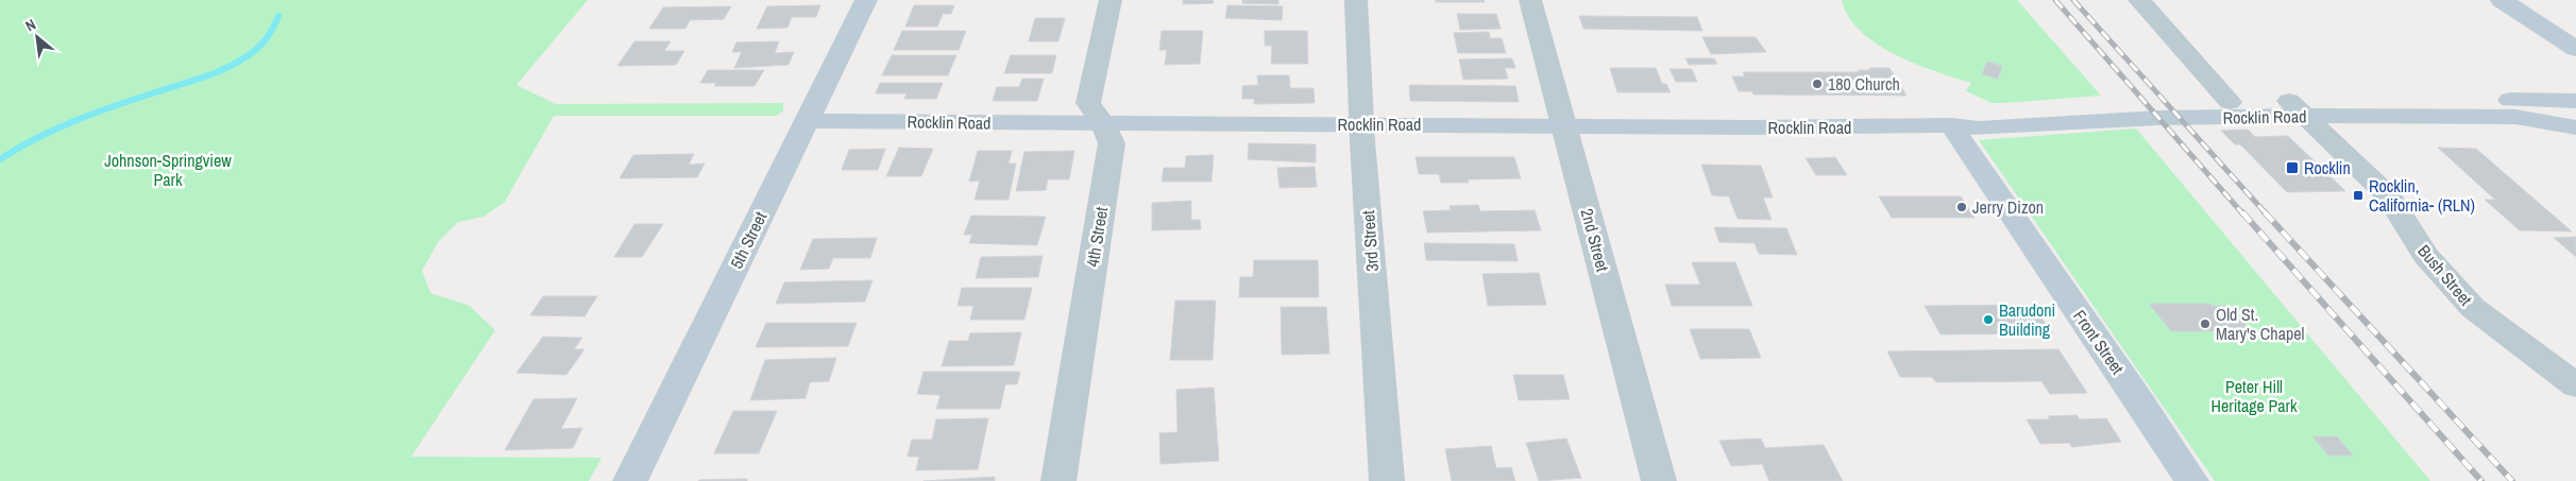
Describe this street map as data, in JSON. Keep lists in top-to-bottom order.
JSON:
{
  "streets": {
    "street": [
      "Rocklin Road",
      "4th Street",
      "5th Street",
      "2nd Street",
      "3rd Street",
      "Bush Street",
      "Front Street"
    ]
  },
  "crossings": [
    ["Rocklin Road", "4th Street"],
    ["Rocklin Road", "5th Street"],
    ["Rocklin Road", "2nd Street"],
    ["Rocklin Road", "3rd Street"],
    ["Rocklin Road", "Bush Street"],
    ["Rocklin Road", "Front Street"]
  ],
  "parks": ["Johnson-Springview Park", "Peter Hill Heritage Park"],
  "places": {
    "other": [
      "180 Church",
      "Jerry Dizon",
      "Barudoni Building",
      "Old St. Mary's Chapel"
    ],
    "transit": ["Rocklin", "Rocklin, California- (RLN)"]
  },
  "north": "top left"
}
